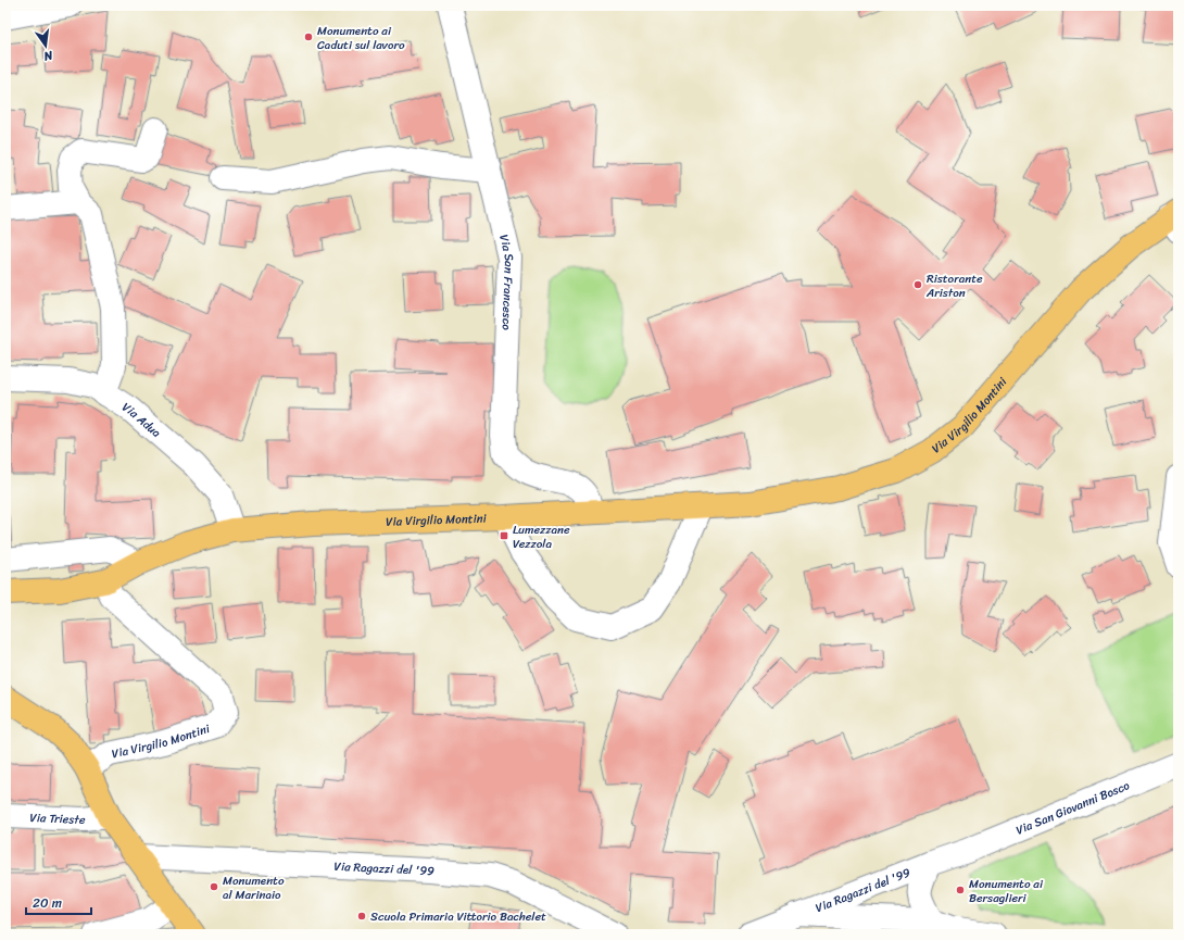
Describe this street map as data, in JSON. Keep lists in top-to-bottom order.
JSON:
{
  "streets": {
    "main road": ["Via Virgilio Montini"],
    "street": [
      "Via San Francesco",
      "Via Adua",
      "Via San Giovanni Bosco",
      "Via Trieste",
      "Via Ragazzi del '99"
    ]
  },
  "crossings": [
    ["Via San Francesco", "Via Virgilio Montini"],
    ["Via Virgilio Montini", "Via Adua"],
    ["Via San Giovanni Bosco", "Via Ragazzi del '99"]
  ],
  "places": {
    "other": [
      "Monumento ai Caduti sul lavoro",
      "Ristorante Ariston",
      "Monumento al Marinaio",
      "Monumento ai Bersaglieri",
      "Scuola Primaria Vittorio Bachelet"
    ],
    "transit": ["Lumezzane Vezzola"]
  },
  "scale_bar": "20 m",
  "north": "bottom"
}
